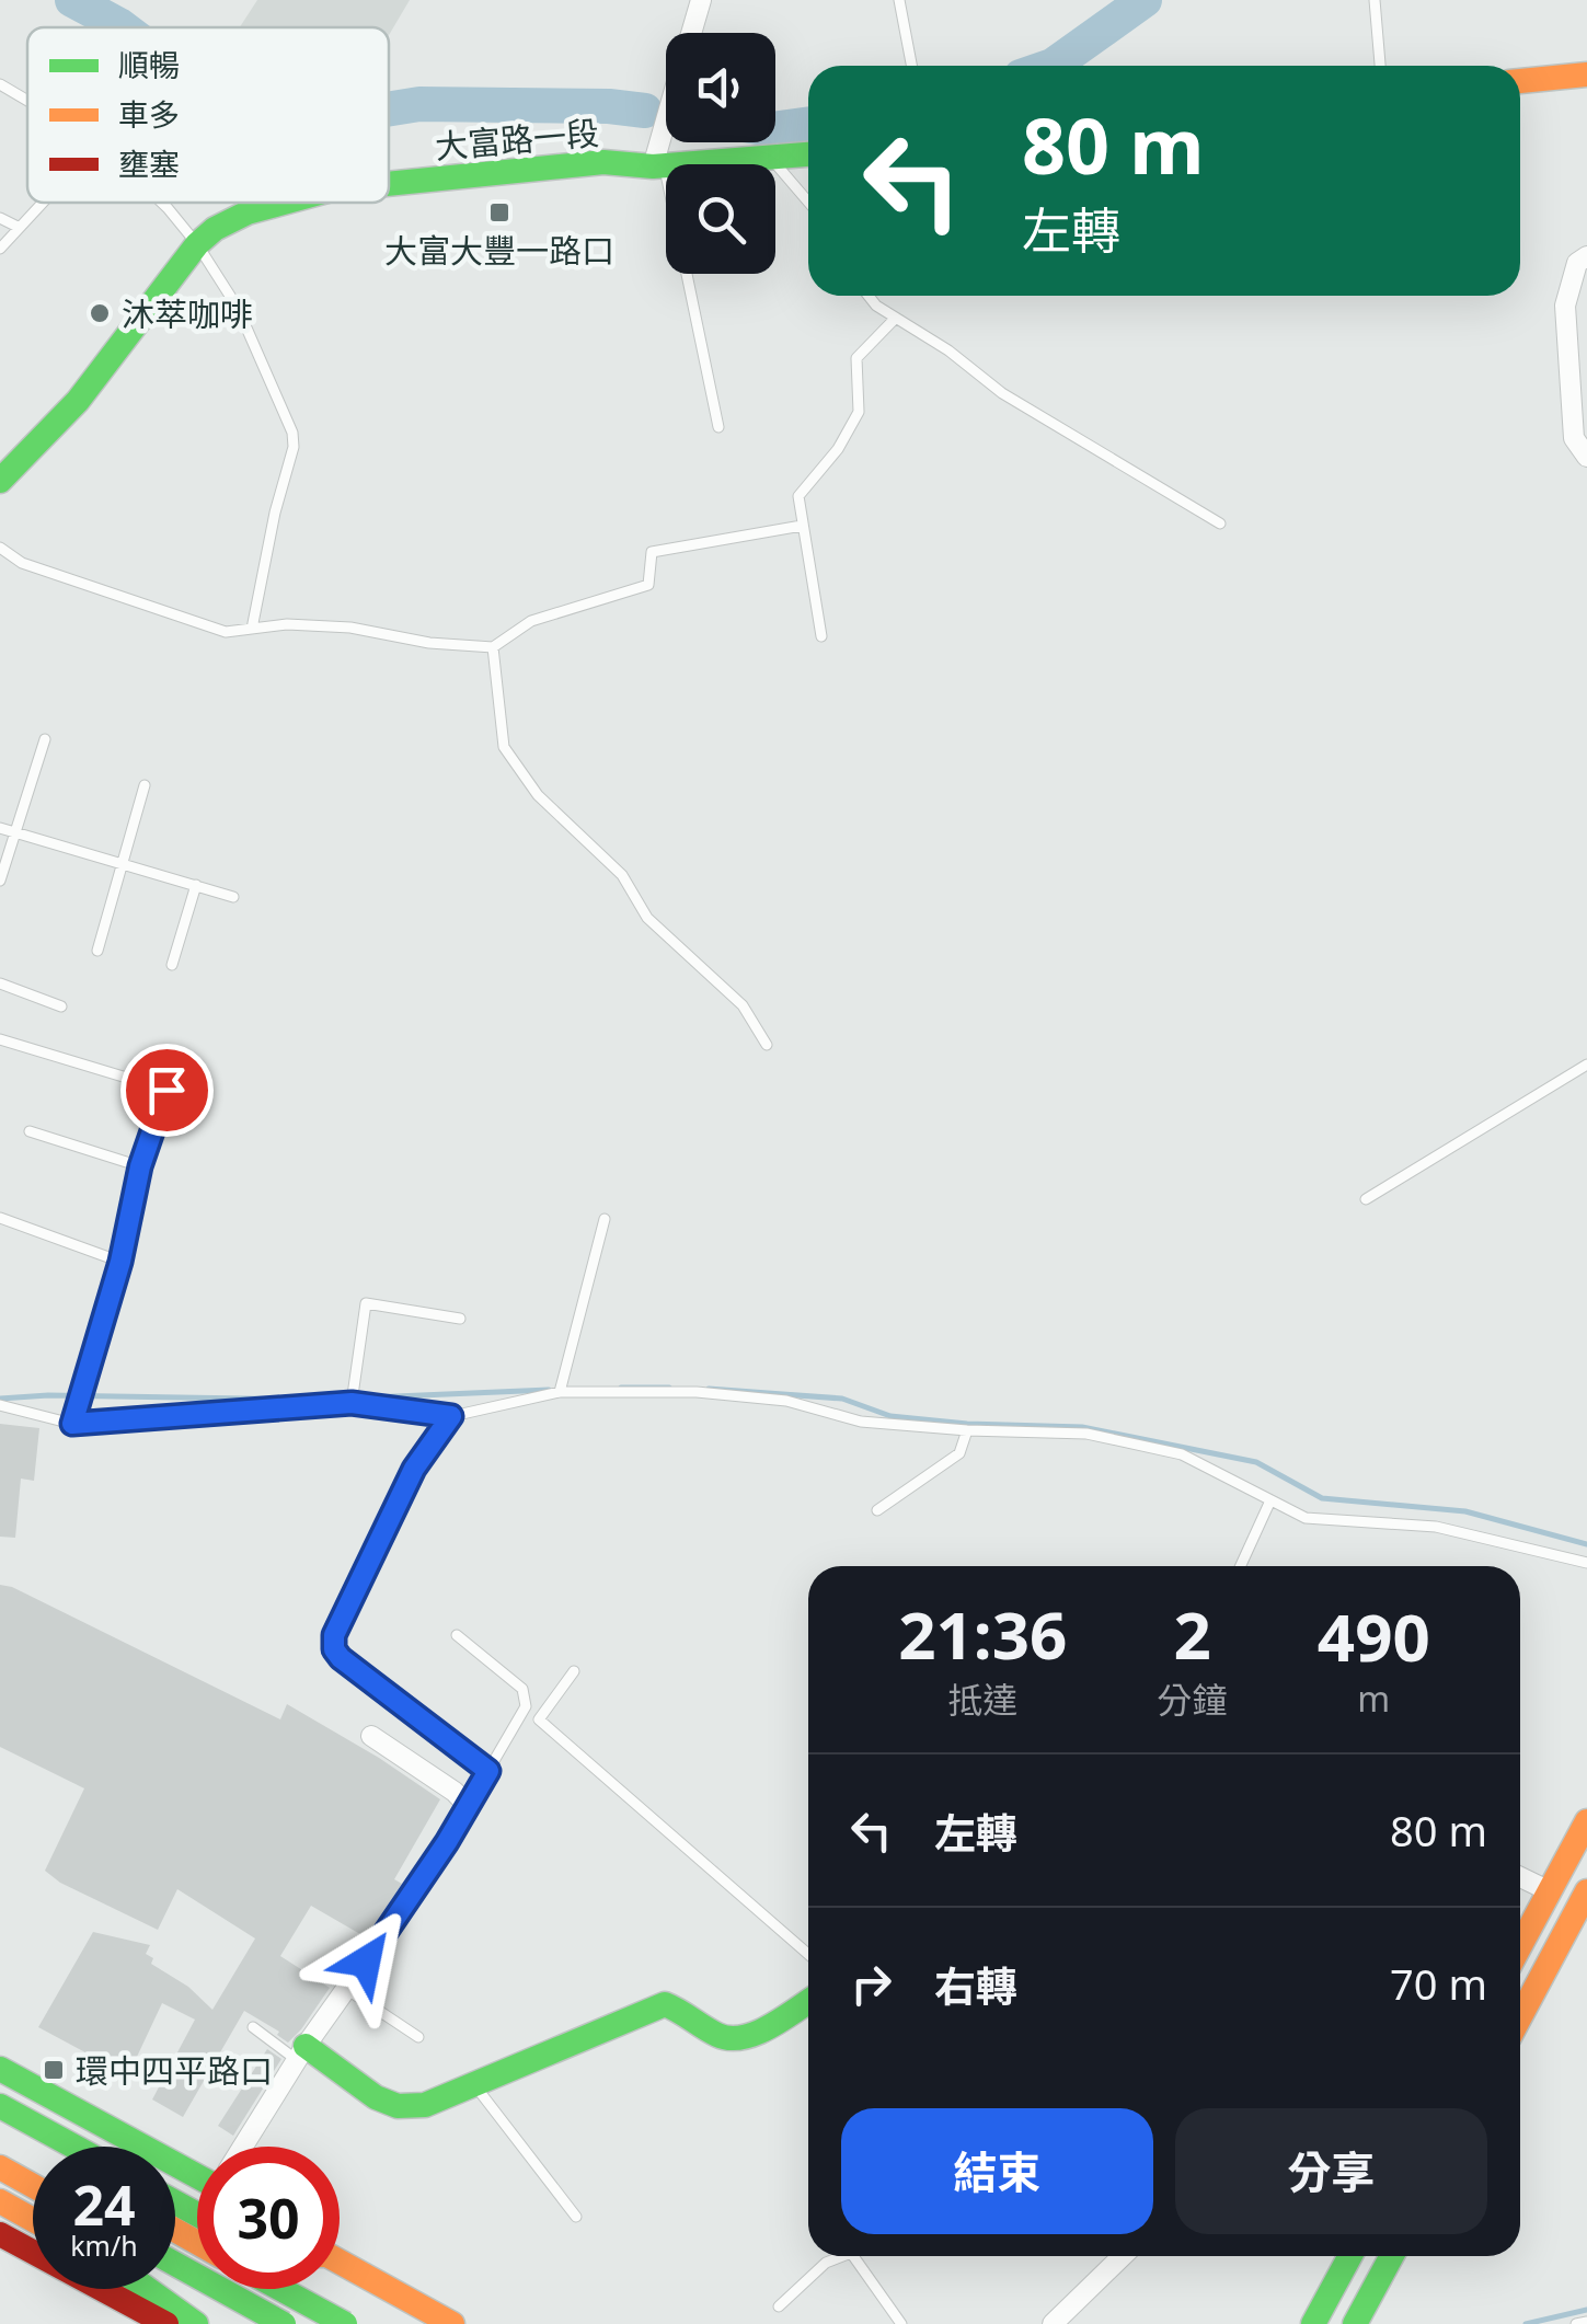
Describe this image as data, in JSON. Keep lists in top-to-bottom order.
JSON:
{
  "streets": {
    "main road": ["大富路一段"]
  },
  "places": {
    "transit": ["大富大豐一路口", "環中四平路口"],
    "other": ["沐萃咖啡"]
  },
  "legend": ["順暢", "車多", "壅塞"],
  "page": {
    "turn": ["80 m", "左轉"],
    "eta": [
      "21:36",
      "抵達",
      "2",
      "分鐘",
      "490",
      "m"
    ],
    "list": [
      {
        "name": "左轉",
        "value": "80 m"
      },
      {
        "name": "右轉",
        "value": "70 m"
      }
    ],
    "buttons": ["結束", "分享"],
    "speed": "24 km/h",
    "limit": "30"
  }
}
